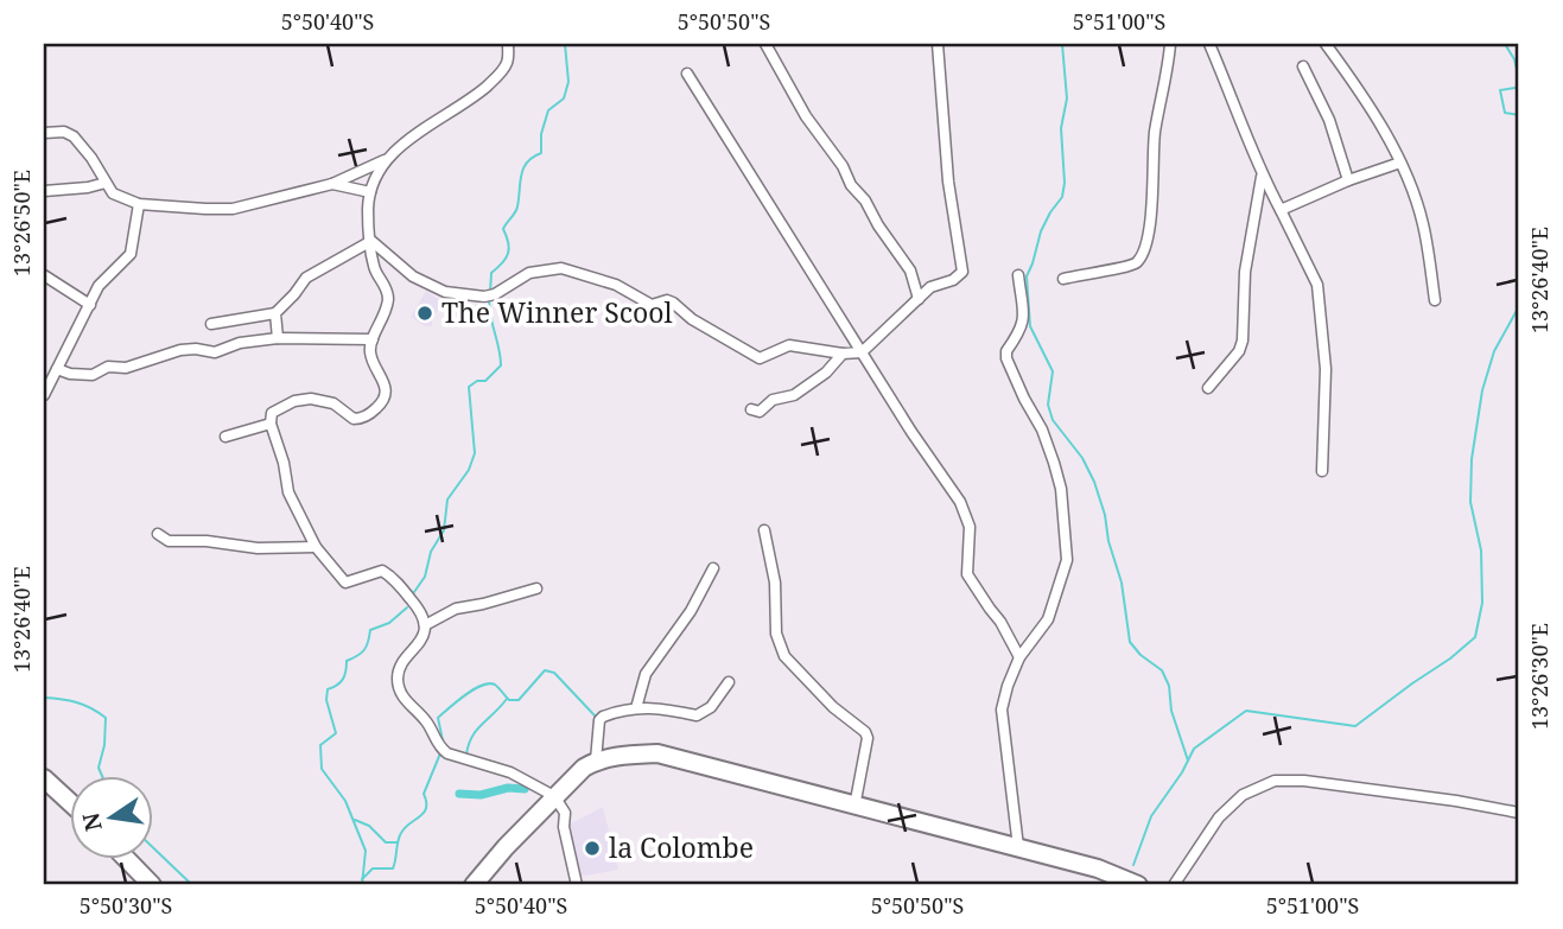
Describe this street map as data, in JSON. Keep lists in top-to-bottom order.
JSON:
{
  "places": ["The Winner Scool", "la Colombe"],
  "north": "left",
  "coordinates": [
    "5°50'40\"S",
    "5°50'50\"S",
    "5°51'00\"S",
    "13°26'50\"E",
    "13°26'40\"E",
    "13°26'30\"E",
    "5°50'30\"S"
  ]
}
